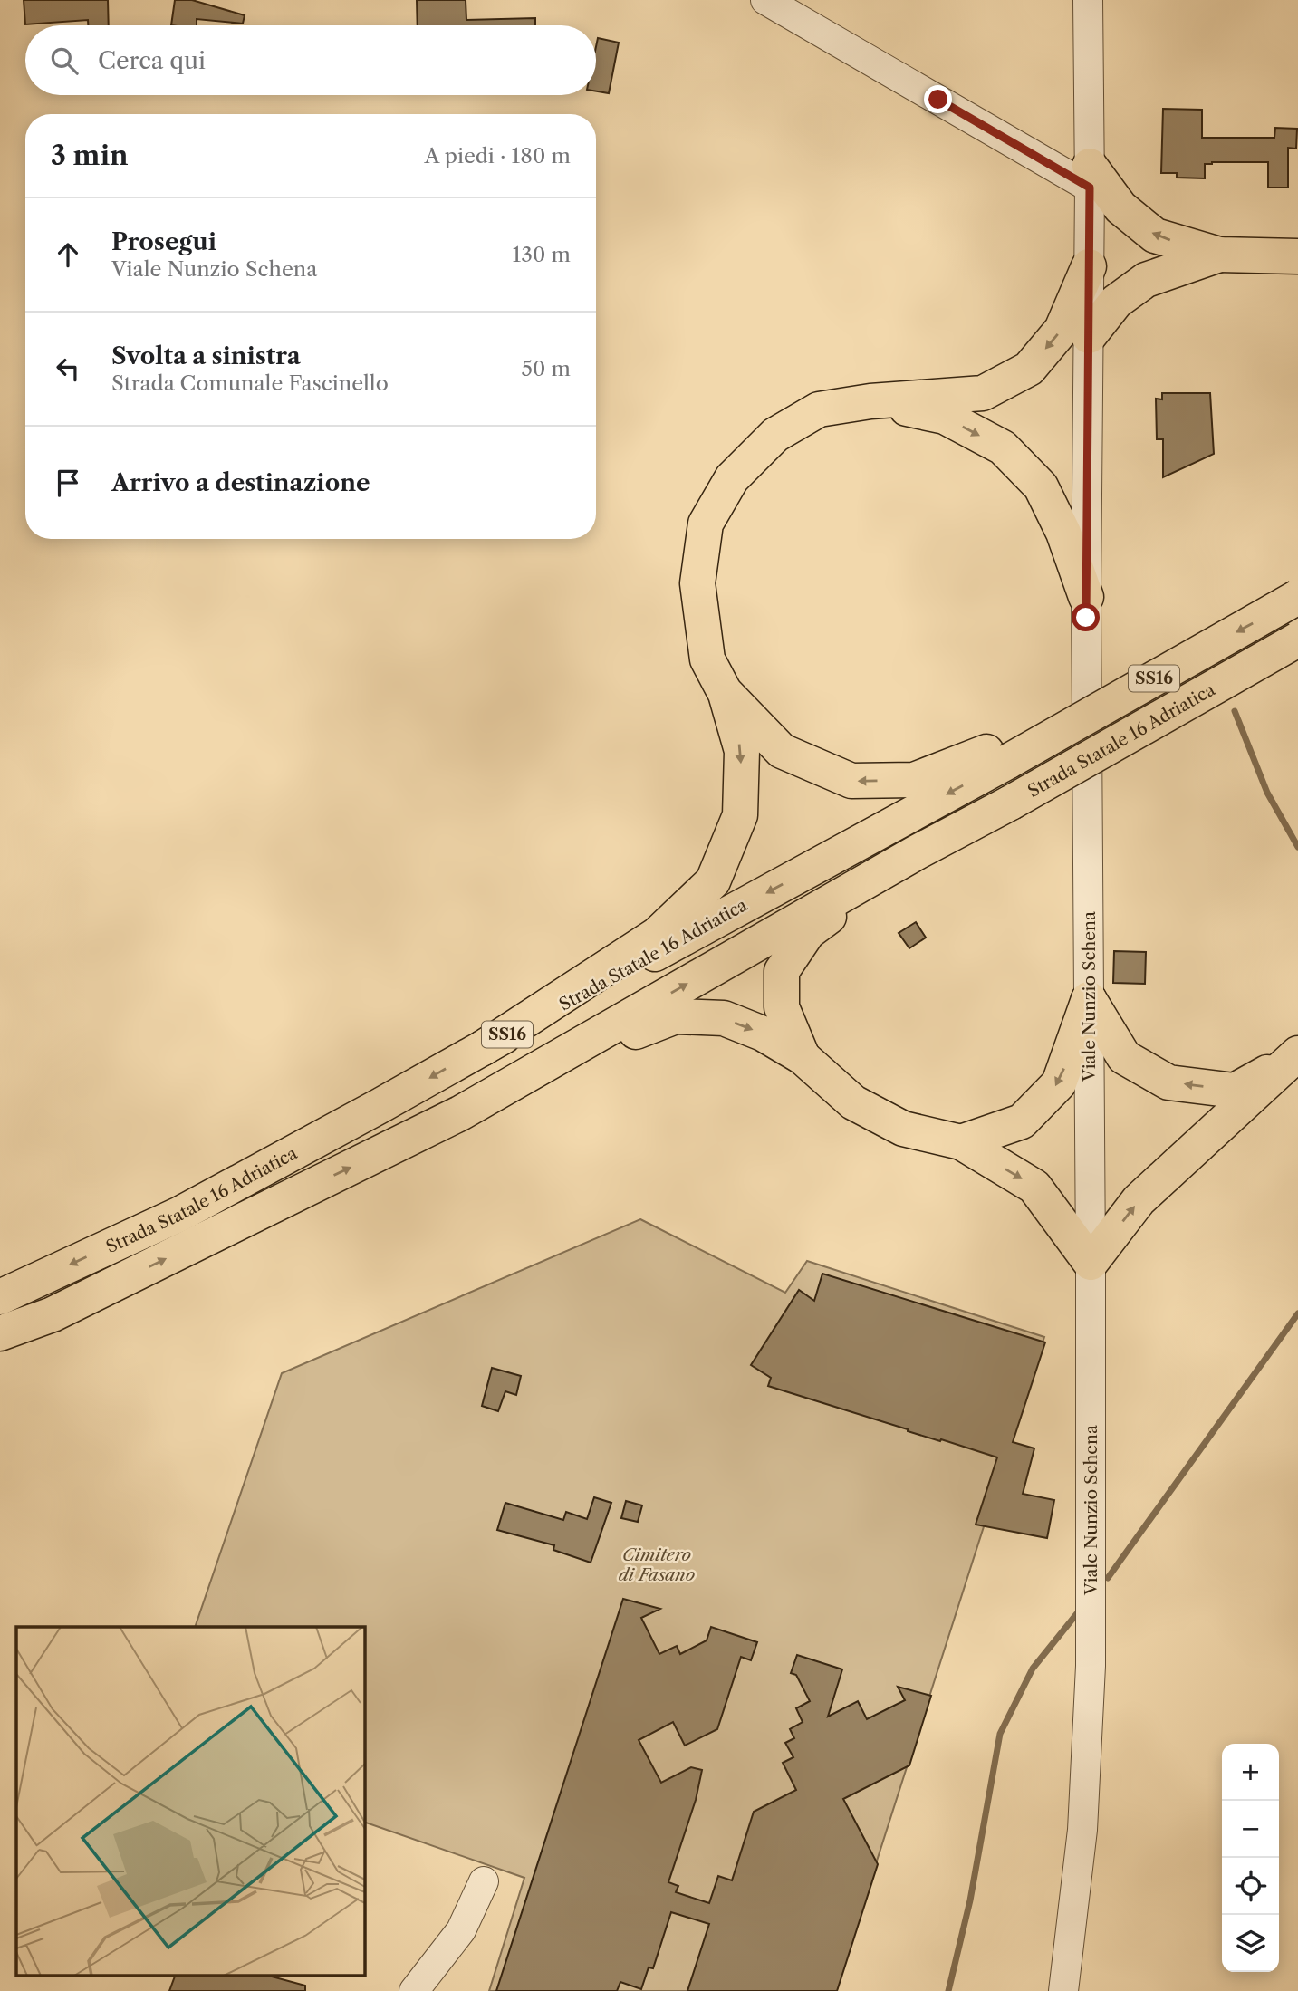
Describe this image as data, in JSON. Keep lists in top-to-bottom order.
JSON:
{
  "streets": {
    "highway": ["SS16", "Strada Statale 16 Adriatica"],
    "street": ["Viale Nunzio Schena"]
  },
  "parks": ["Cimitero di Fasano"],
  "page": {
    "search": "Cerca qui",
    "heading": ["3 min", "A piedi · 180 m"],
    "list": [
      ["Prosegui", "Viale Nunzio Schena", "130 m"],
      ["Svolta a sinistra", "Strada Comunale Fascinello", "50 m"],
      "Arrivo a destinazione"
    ],
    "map_buttons": ["+", "−"]
  }
}
